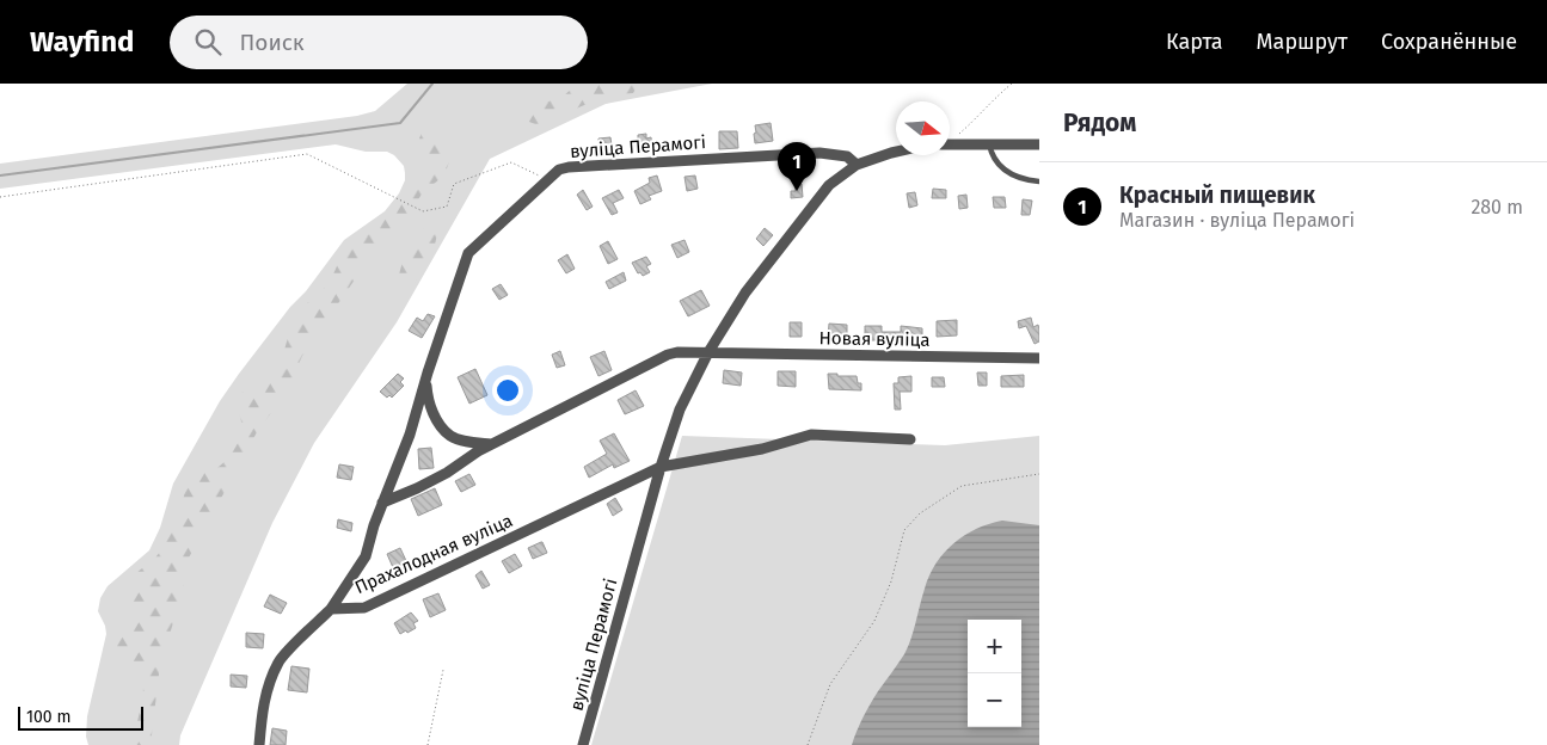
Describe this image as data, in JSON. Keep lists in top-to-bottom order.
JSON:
{
  "streets": {
    "street": ["вуліца Перамогі", "Новая вуліца", "Прахалодная вуліца"]
  },
  "crossings": [
    ["вуліца Перамогі", "Новая вуліца"],
    ["вуліца Перамогі", "Прахалодная вуліца"]
  ],
  "scale_bar": "100 m",
  "north": "right",
  "page": {
    "header": "Wayfind",
    "search": "Поиск",
    "nav": ["Карта", "Маршрут", "Сохранённые"],
    "heading": "Рядом",
    "pins": "1",
    "list": [
      {
        "mark": "1",
        "name": "Красный пищевик",
        "note": "Магазин · вуліца Перамогі",
        "value": "280 m"
      }
    ],
    "map_buttons": ["+", "−"],
    "scale": "100 m"
  }
}
